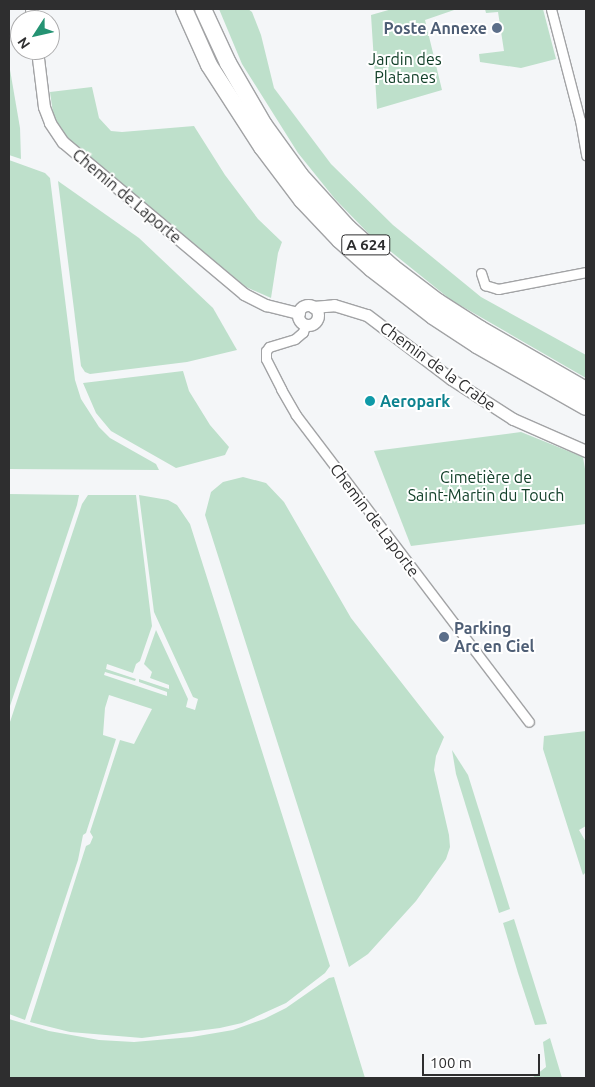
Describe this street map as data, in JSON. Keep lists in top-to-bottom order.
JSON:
{
  "streets": {
    "highway": ["A 624"],
    "street": ["Chemin de Laporte", "Chemin de la Crabe"]
  },
  "crossings": [
    ["Chemin de Laporte", "Chemin de la Crabe"]
  ],
  "parks": ["Jardin des Platanes", "Cimetière de Saint-Martin du Touch"],
  "places": ["Poste Annexe", "Aeropark", "Parking Arc en Ciel"],
  "scale_bar": "100 m",
  "north": "bottom left"
}
